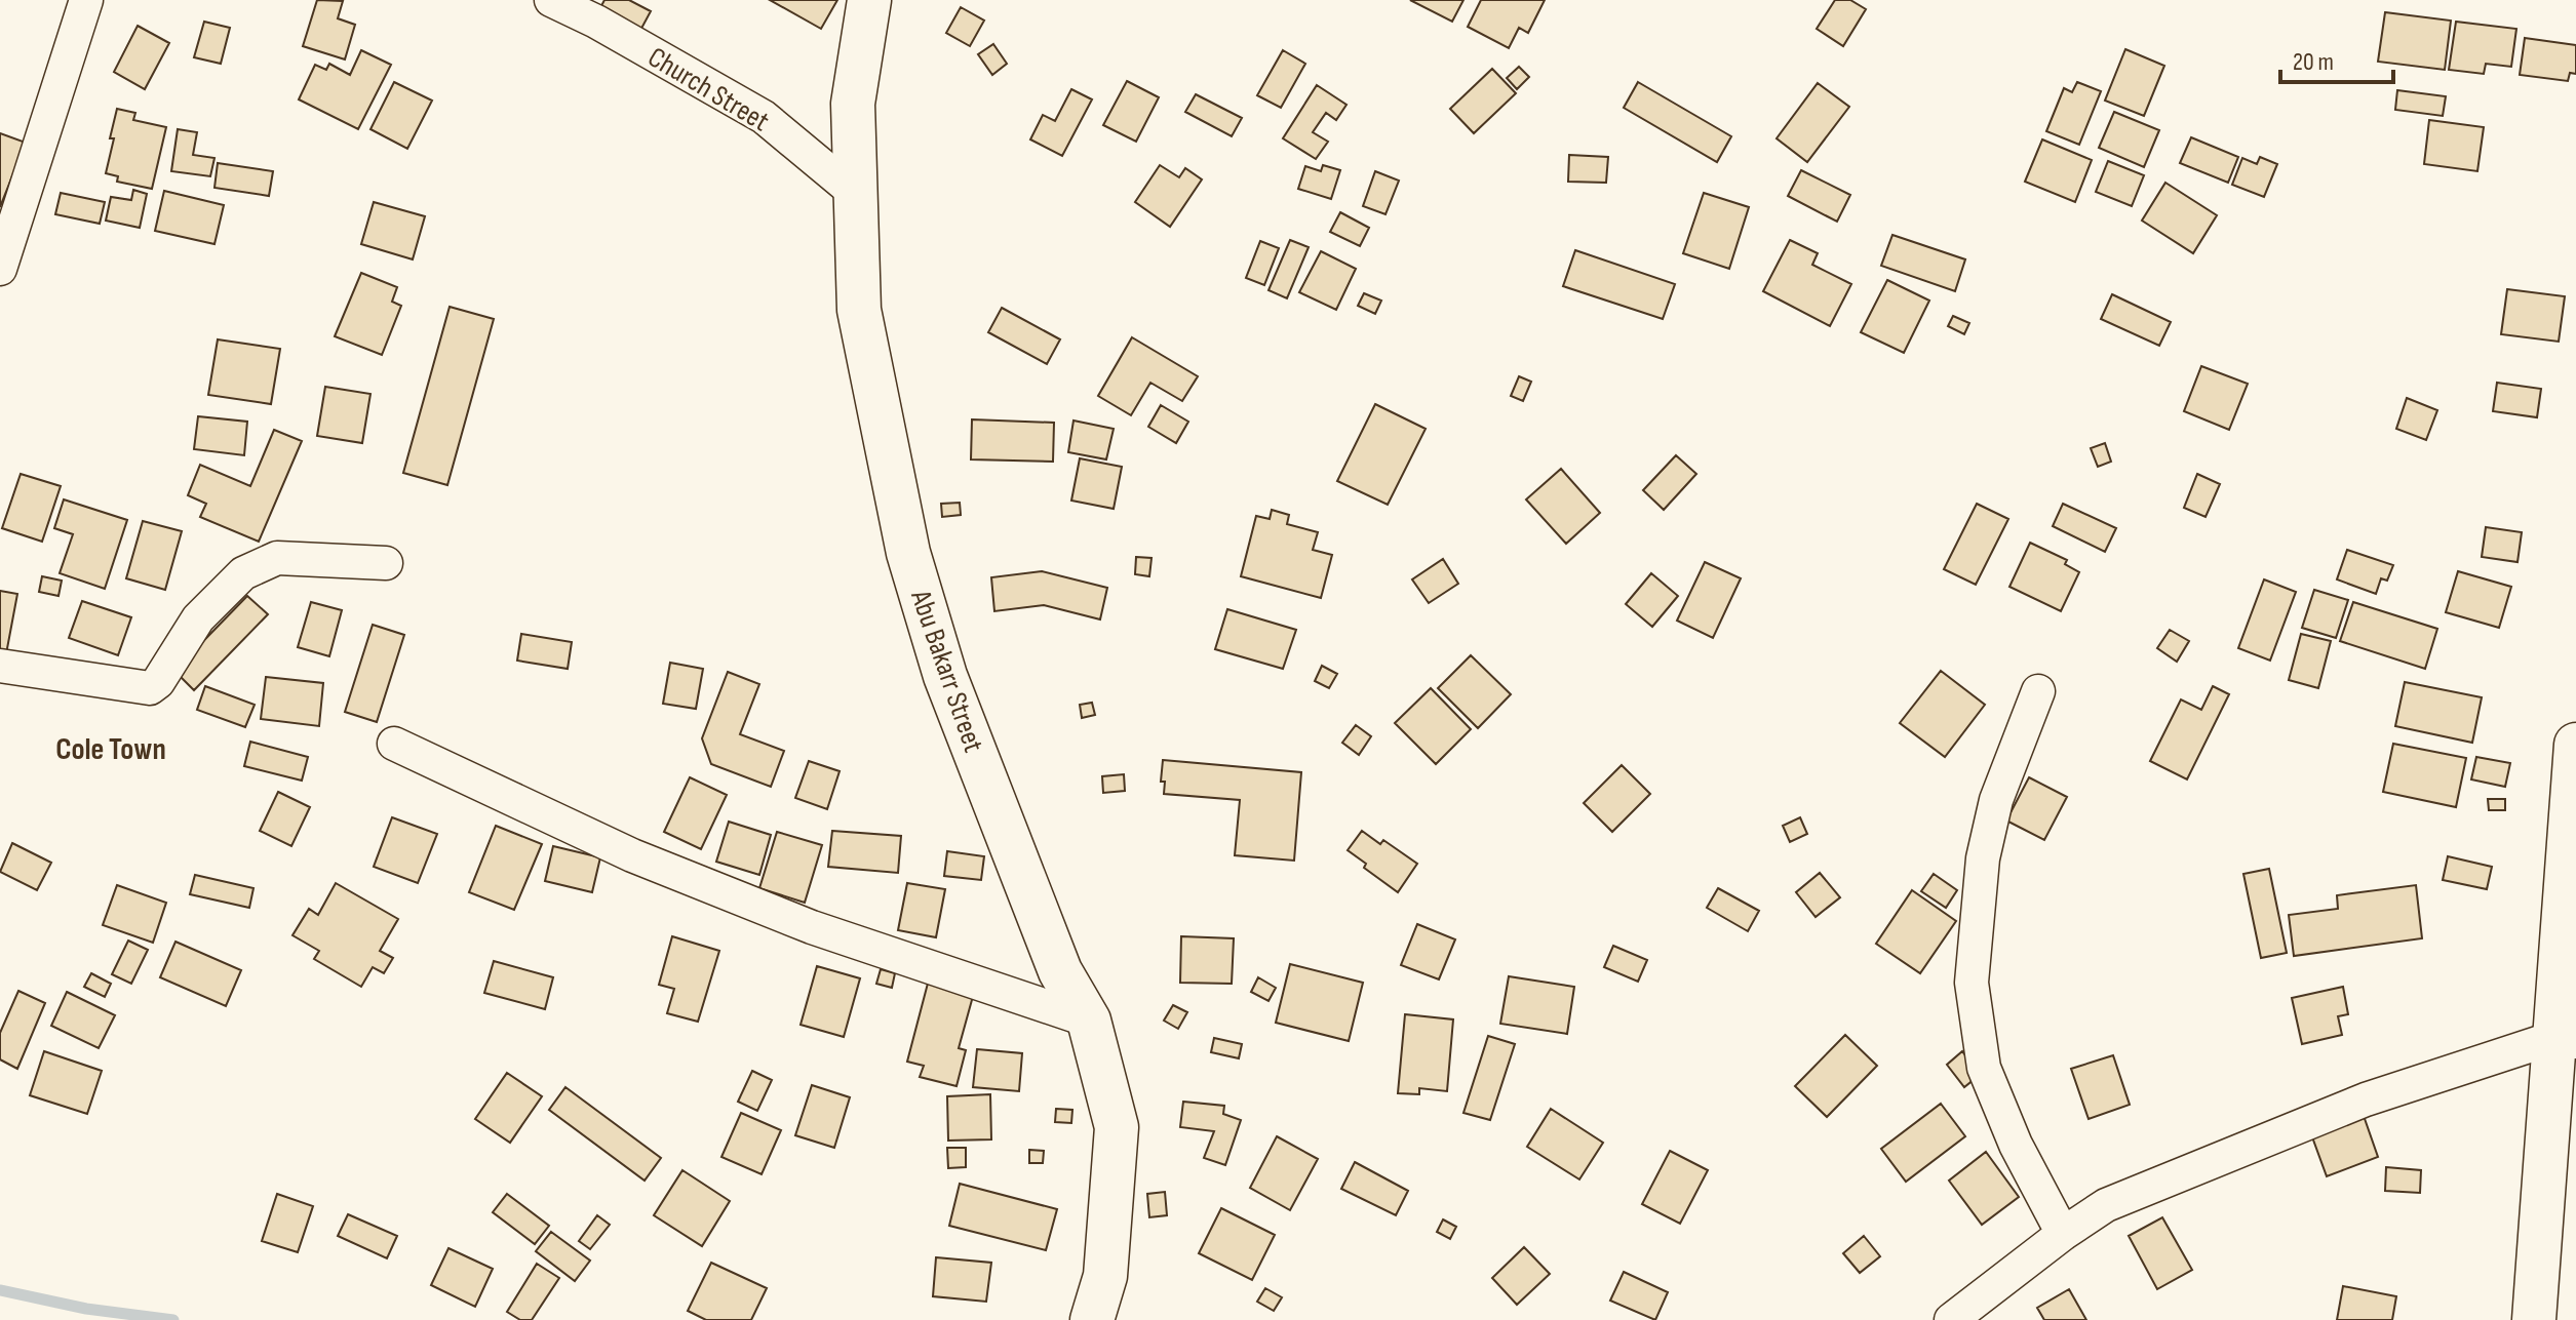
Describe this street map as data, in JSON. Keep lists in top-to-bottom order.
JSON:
{
  "streets": {
    "street": ["Church Street", "Abu Bakarr Street"]
  },
  "crossings": [
    ["Church Street", "Abu Bakarr Street"]
  ],
  "districts": ["Cole Town"],
  "scale_bar": "20 m"
}
